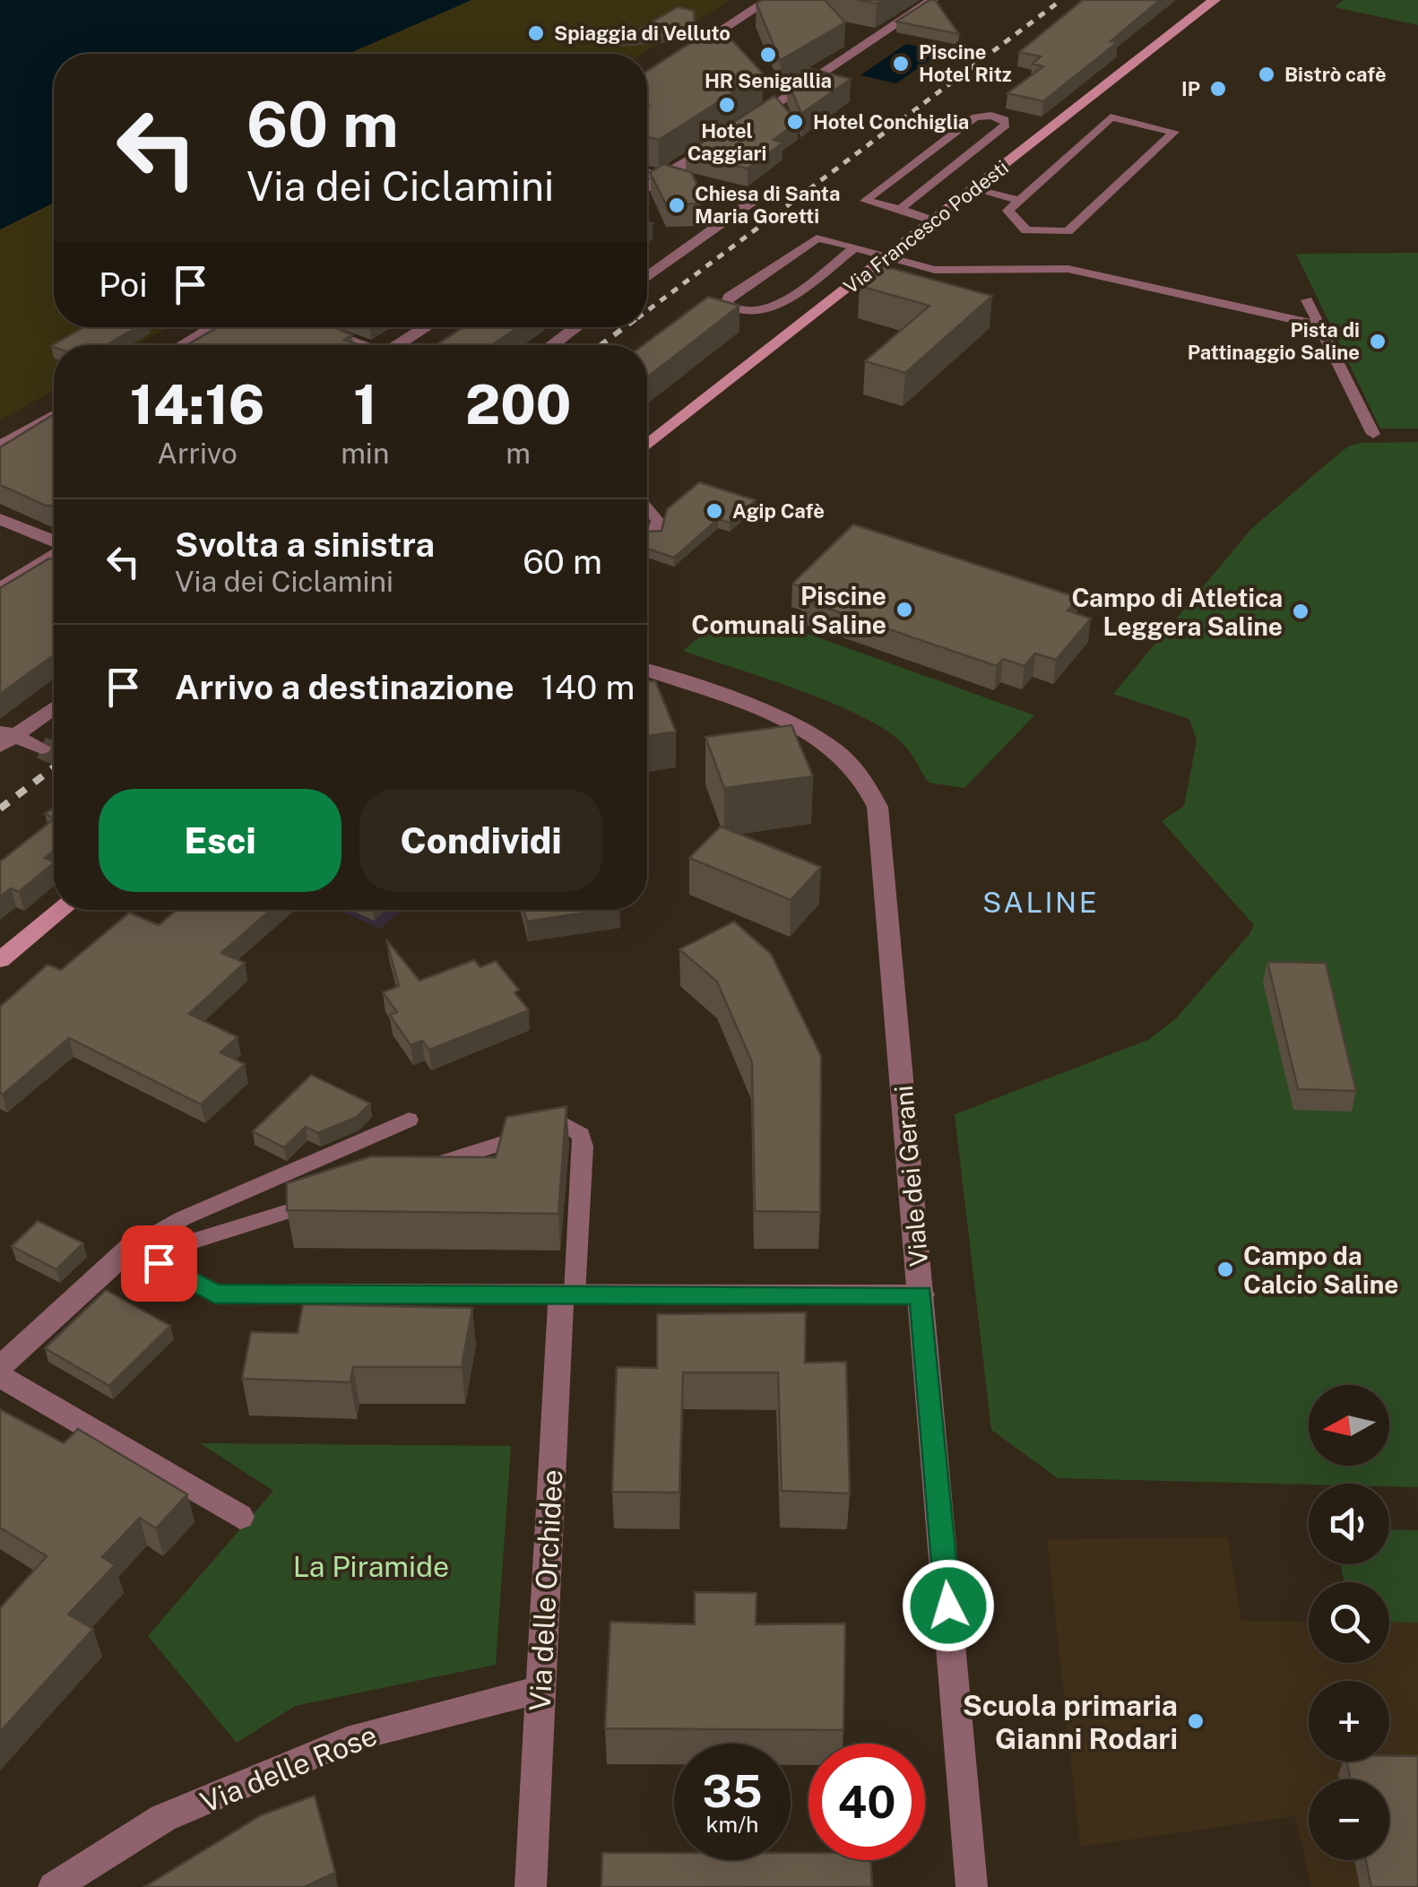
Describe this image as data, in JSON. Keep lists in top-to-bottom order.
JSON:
{
  "streets": {
    "main road": ["Via Francesco Podesti"],
    "street": ["Viale dei Gerani", "Via delle Orchidee", "Via delle Rose"]
  },
  "crossings": [
    ["Via delle Orchidee", "Via delle Rose"]
  ],
  "districts": ["SALINE"],
  "parks": ["La Piramide"],
  "places": [
    "Spiaggia di Velluto",
    "HR Senigallia",
    "Piscine Hotel Ritz",
    "Bistrò cafè",
    "IP",
    "Hotel Caggiari",
    "Hotel Conchiglia",
    "Chiesa di Santa Maria Goretti",
    "Pista di Pattinaggio Saline",
    "Agip Cafè",
    "Piscine Comunali Saline",
    "Campo di Atletica Leggera Saline",
    "Campo da Calcio Saline",
    "Scuola primaria Gianni Rodari"
  ],
  "north": "left",
  "page": {
    "turn": ["60 m", "Via dei Ciclamini"],
    "then": "Poi",
    "eta": [
      "14:16",
      "Arrivo",
      "1",
      "min",
      "200",
      "m"
    ],
    "list": [
      {
        "name": "Svolta a sinistra",
        "note": "Via dei Ciclamini",
        "value": "60 m"
      },
      {
        "name": "Arrivo a destinazione",
        "value": "140 m"
      }
    ],
    "buttons": ["Esci", "Condividi"],
    "map_buttons": ["+", "−"],
    "speed": "35 km/h",
    "limit": "40"
  }
}
